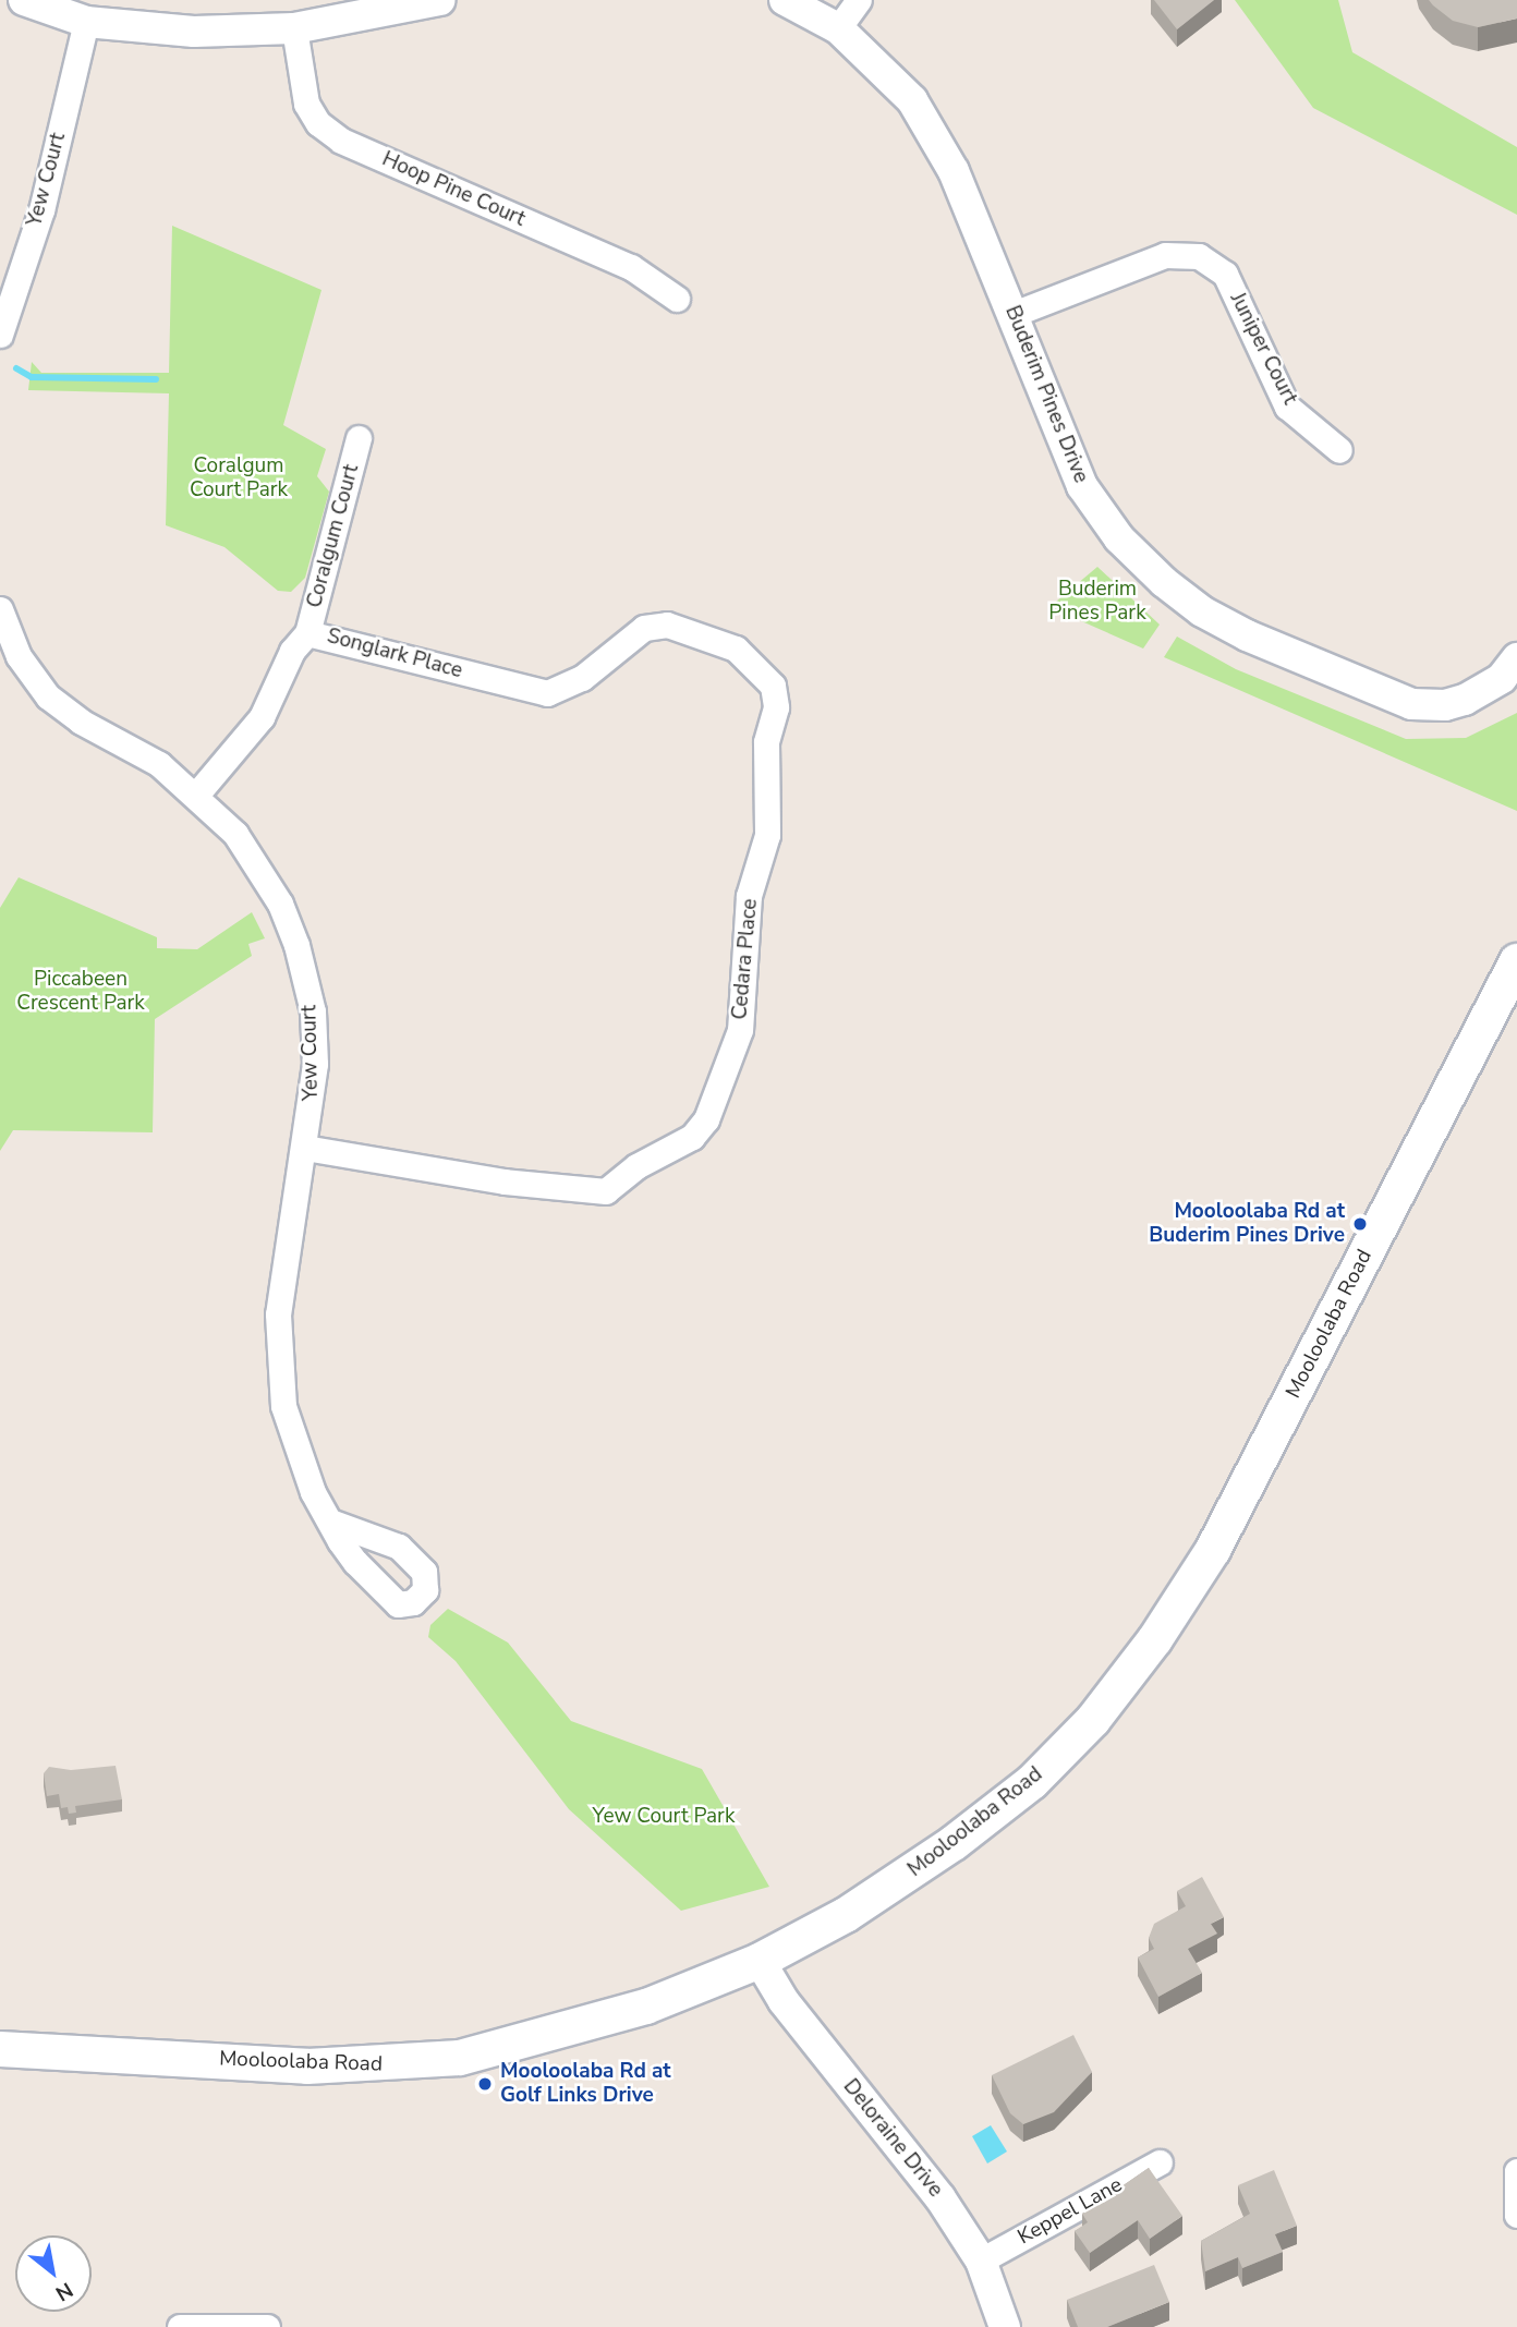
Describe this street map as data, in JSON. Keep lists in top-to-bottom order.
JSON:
{
  "streets": {
    "main road": ["Mooloolaba Road"],
    "street": [
      "Yew Court",
      "Hoop Pine Court",
      "Juniper Court",
      "Buderim Pines Drive",
      "Coralgum Court",
      "Songlark Place",
      "Cedara Place",
      "Deloraine Drive",
      "Keppel Lane"
    ]
  },
  "crossings": [
    ["Yew Court", "Songlark Place"],
    ["Yew Court", "Cedara Place"],
    ["Juniper Court", "Buderim Pines Drive"],
    ["Coralgum Court", "Songlark Place"],
    ["Songlark Place", "Cedara Place"],
    ["Mooloolaba Road", "Deloraine Drive"],
    ["Deloraine Drive", "Keppel Lane"]
  ],
  "parks": [
    "Coralgum Court Park",
    "Buderim Pines Park",
    "Piccabeen Crescent Park",
    "Yew Court Park"
  ],
  "places": ["Mooloolaba Rd at Buderim Pines Drive", "Mooloolaba Rd at Golf Links Drive"],
  "north": "bottom right"
}
